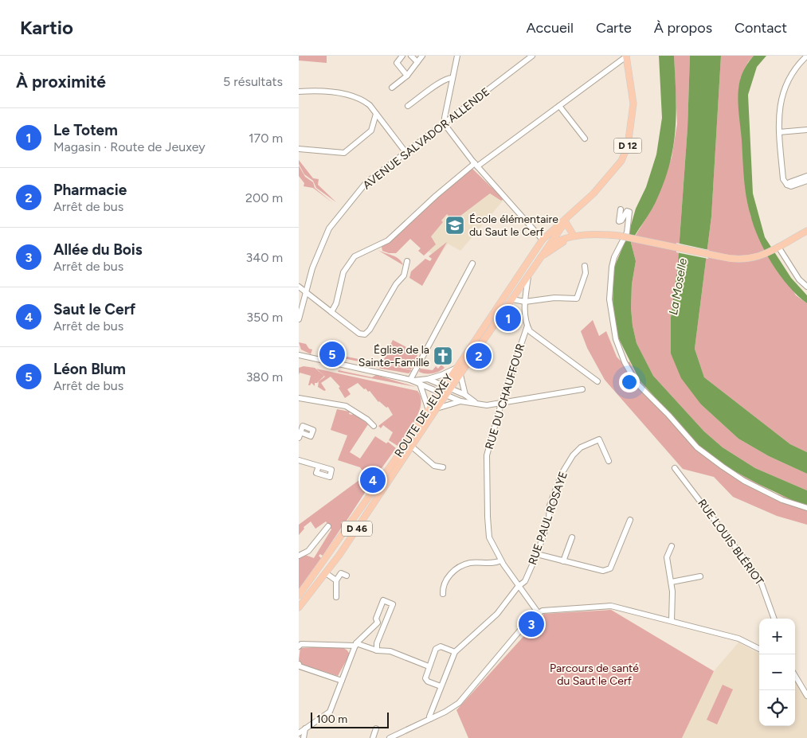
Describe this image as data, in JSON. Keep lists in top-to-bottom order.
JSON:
{
  "streets": {
    "main road": ["D 12", "ROUTE DE JEUXEY", "D 46"],
    "street": [
      "AVENUE SALVADOR ALLENDE",
      "RUE DU CHAUFFOUR",
      "RUE PAUL ROSAYE",
      "RUE LOUIS BLÉRIOT"
    ]
  },
  "crossings": [
    ["D 12", "ROUTE DE JEUXEY"],
    ["RUE DU CHAUFFOUR", "RUE PAUL ROSAYE"]
  ],
  "water": ["La Moselle"],
  "parks": ["Parcours de santé du Saut le Cerf"],
  "places": {
    "school or university": ["École élémentaire du Saut le Cerf"],
    "church": ["Église de la Sainte-Famille"]
  },
  "scale_bar": "100 m",
  "page": {
    "header": "Kartio",
    "nav": [
      "Accueil",
      "Carte",
      "À propos",
      "Contact"
    ],
    "heading": ["À proximité", "5 résultats"],
    "list": [
      {
        "mark": "1",
        "name": "Le Totem",
        "note": "Magasin · Route de Jeuxey",
        "value": "170 m"
      },
      {
        "mark": "2",
        "name": "Pharmacie",
        "note": "Arrêt de bus",
        "value": "200 m"
      },
      {
        "mark": "3",
        "name": "Allée du Bois",
        "note": "Arrêt de bus",
        "value": "340 m"
      },
      {
        "mark": "4",
        "name": "Saut le Cerf",
        "note": "Arrêt de bus",
        "value": "350 m"
      },
      {
        "mark": "5",
        "name": "Léon Blum",
        "note": "Arrêt de bus",
        "value": "380 m"
      }
    ],
    "pins": [
      "1",
      "5",
      "2",
      "4",
      "3"
    ],
    "map_buttons": ["+", "−"],
    "scale": "100 m"
  }
}
